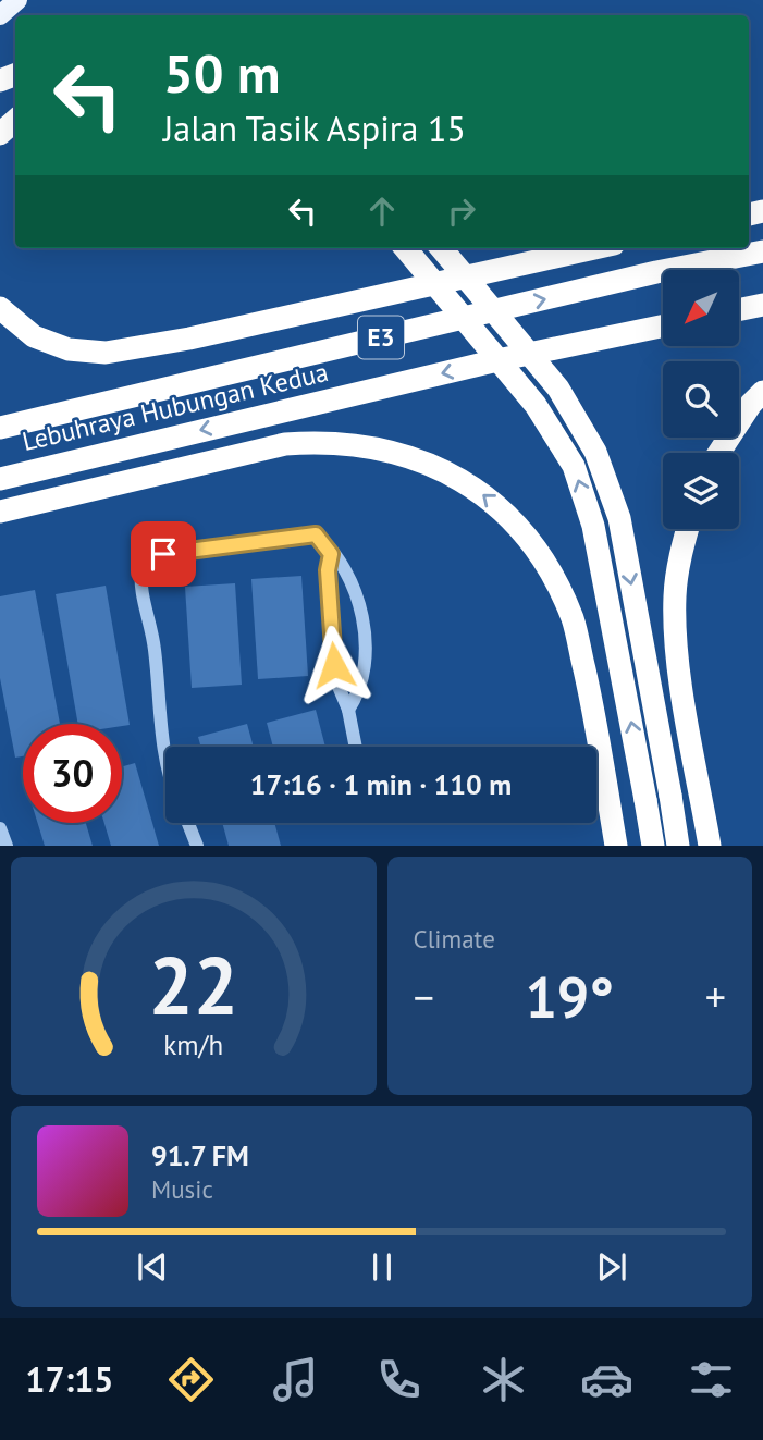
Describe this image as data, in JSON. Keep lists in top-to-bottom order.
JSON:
{
  "streets": {
    "highway": ["E3", "Lebuhraya Hubungan Kedua"]
  },
  "north": "bottom left",
  "page": {
    "turn": ["50 m", "Jalan Tasik Aspira 15"],
    "limit": "30",
    "trip": "17:16 · 1 min · 110 m",
    "tile": "Climate",
    "heat": ["−", "19°", "+"],
    "song": ["91.7 FM", "Music"],
    "tabs": "17:15",
    "gauge": ["22", "km/h"]
  }
}
